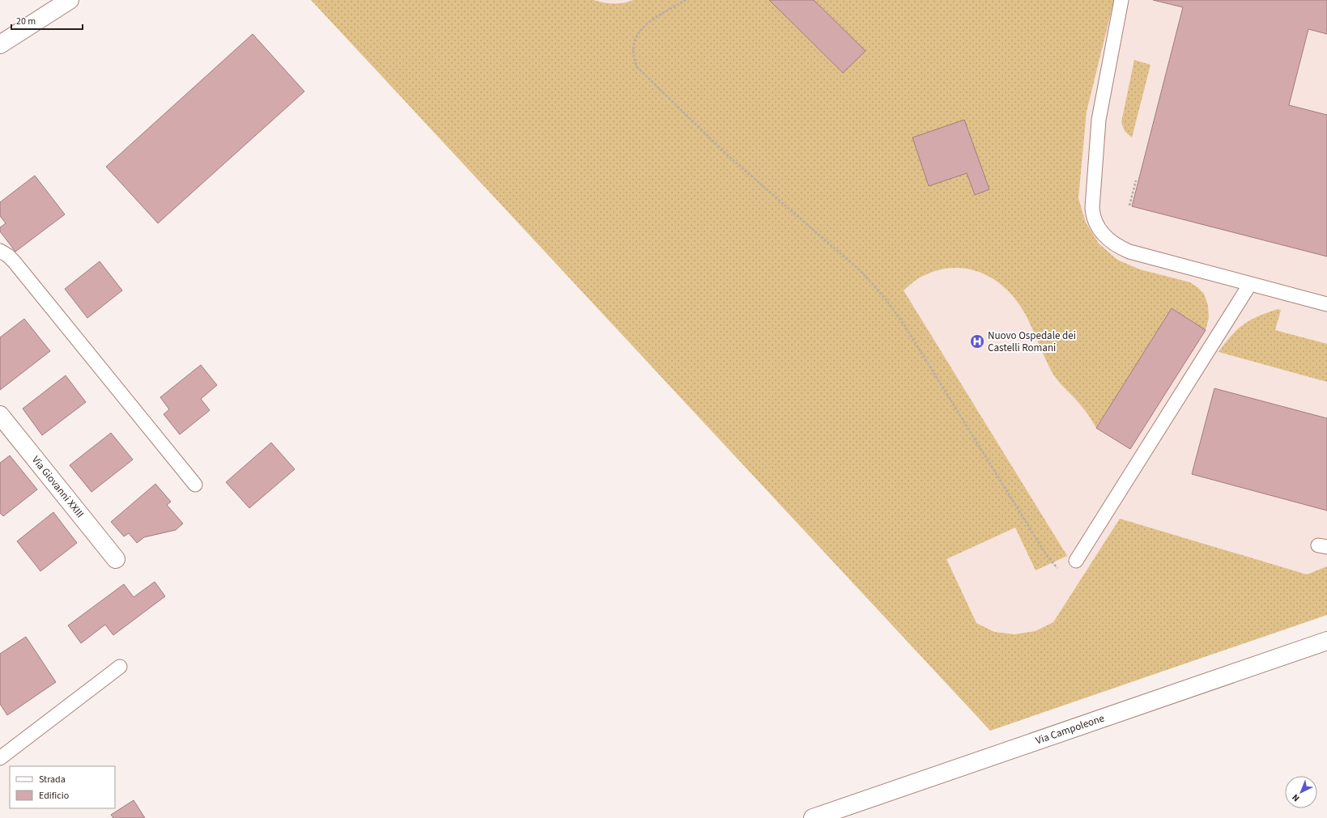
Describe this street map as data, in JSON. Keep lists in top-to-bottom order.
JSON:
{
  "streets": {
    "street": ["Via Giovanni XXIII", "Via Campoleone"]
  },
  "places": {
    "hospital": ["Nuovo Ospedale dei Castelli Romani"]
  },
  "legend": ["Strada", "Edificio"],
  "scale_bar": "20 m",
  "north": "bottom left"
}
